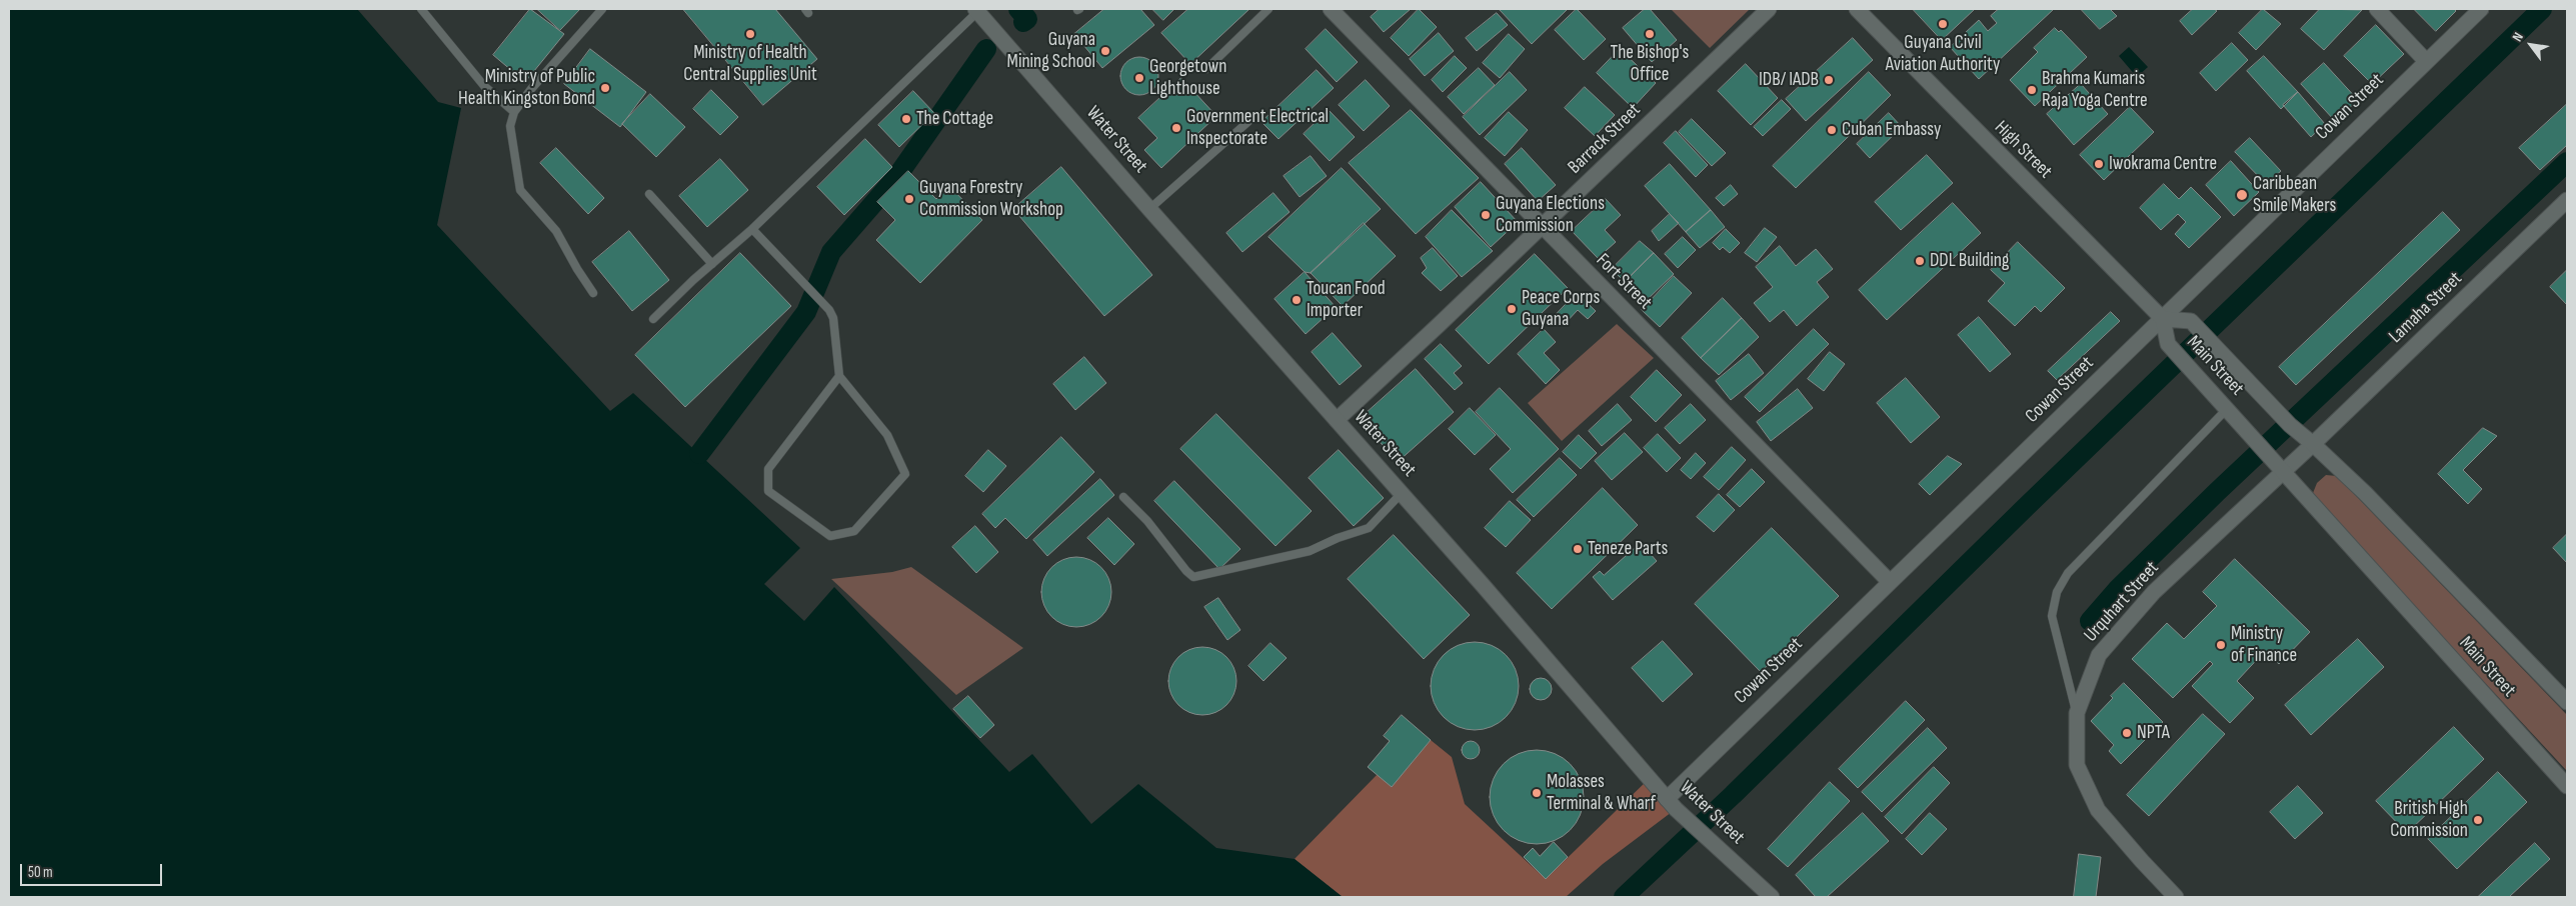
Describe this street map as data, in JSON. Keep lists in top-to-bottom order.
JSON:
{
  "streets": {
    "street": [
      "Cowan Street",
      "Barrack Street",
      "Water Street",
      "High Street",
      "Fort Street",
      "Lamaha Street",
      "Main Street",
      "Urquhart Street"
    ]
  },
  "crossings": [
    ["Cowan Street", "Water Street"],
    ["Cowan Street", "High Street"],
    ["Cowan Street", "Fort Street"],
    ["Cowan Street", "Main Street"],
    ["Barrack Street", "Water Street"],
    ["Barrack Street", "Fort Street"],
    ["High Street", "Main Street"],
    ["Lamaha Street", "Main Street"],
    ["Lamaha Street", "Urquhart Street"],
    ["Main Street", "Urquhart Street"]
  ],
  "places": [
    "Guyana Civil Aviation Authority",
    "Ministry of Health Central Supplies Unit",
    "The Bishop's Office",
    "Guyana Mining School",
    "Georgetown Lighthouse",
    "IDB/ IADB",
    "Ministry of Public Health Kingston Bond",
    "Brahma Kumaris Raja Yoga Centre",
    "The Cottage",
    "Government Electrical Inspectorate",
    "Cuban Embassy",
    "Iwokrama Centre",
    "Caribbean Smile Makers",
    "Guyana Forestry Commission Workshop",
    "Guyana Elections Commission",
    "DDL Building",
    "Toucan Food Importer",
    "Peace Corps Guyana",
    "Teneze Parts",
    "Ministry of Finance",
    "NPTA",
    "Molasses Terminal & Wharf",
    "British High Commission"
  ],
  "scale_bar": "50 m",
  "north": "top left"
}
